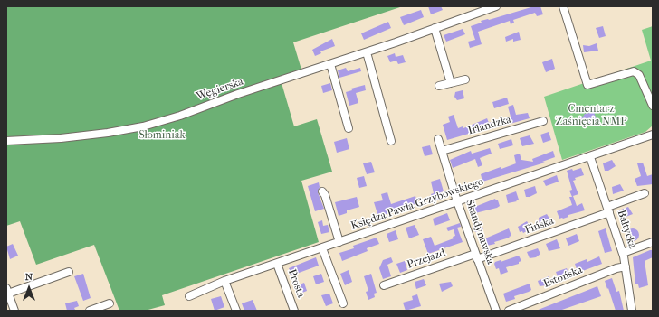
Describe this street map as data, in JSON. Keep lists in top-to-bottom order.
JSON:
{
  "streets": {
    "street": [
      "Węgierska",
      "Irlandzka",
      "Księdza Pawła Grzybowskiego",
      "Fińska",
      "Bałtycka",
      "Skandynawska",
      "Przejazd",
      "Estońska",
      "Prosta"
    ]
  },
  "crossings": [
    ["Irlandzka", "Skandynawska"],
    ["Księdza Pawła Grzybowskiego", "Bałtycka"],
    ["Księdza Pawła Grzybowskiego", "Skandynawska"],
    ["Księdza Pawła Grzybowskiego", "Prosta"],
    ["Fińska", "Bałtycka"],
    ["Fińska", "Skandynawska"],
    ["Fińska", "Przejazd"],
    ["Bałtycka", "Estońska"],
    ["Skandynawska", "Przejazd"]
  ],
  "parks": ["Cmentarz Zaśnięcia NMP", "Słominiak"],
  "north": "top"
}
